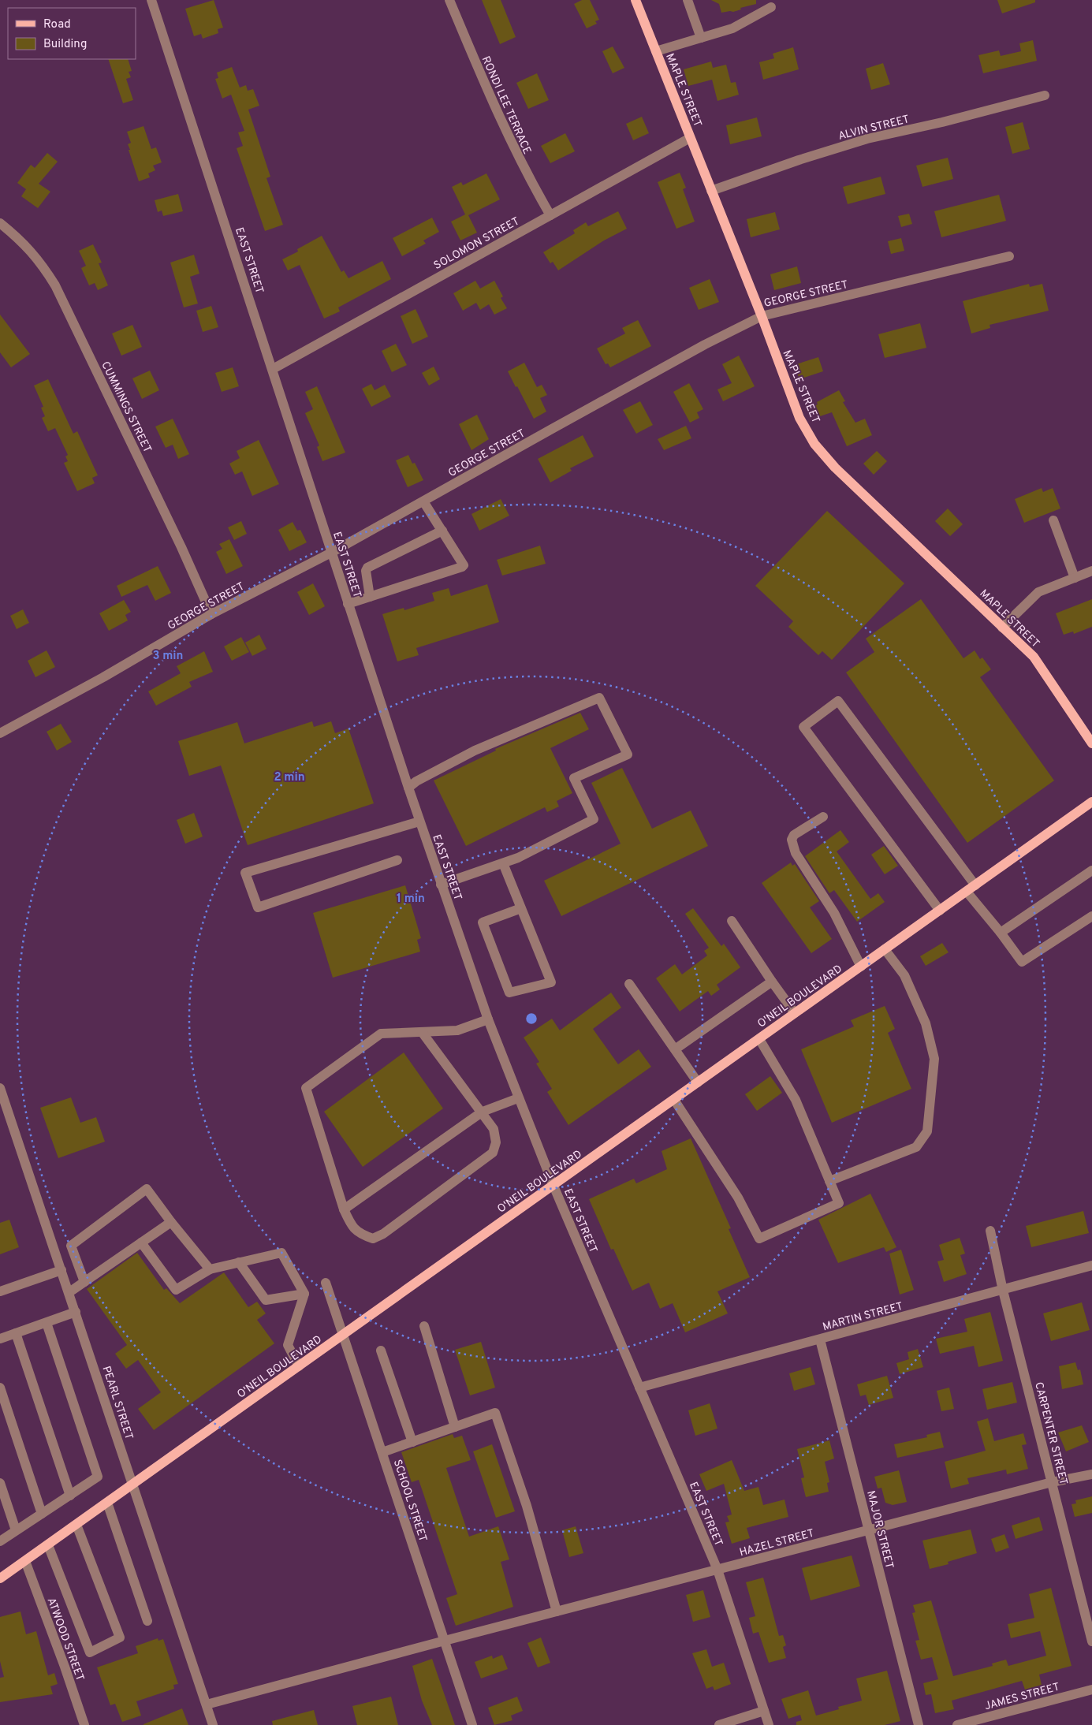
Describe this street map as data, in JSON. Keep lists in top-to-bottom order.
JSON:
{
  "streets": {
    "main road": ["MAPLE STREET", "O'NEIL BOULEVARD"],
    "street": [
      "RONDI LEE TERRACE",
      "ALVIN STREET",
      "SOLOMON STREET",
      "EAST STREET",
      "GEORGE STREET",
      "CUMMINGS STREET",
      "MARTIN STREET",
      "PEARL STREET",
      "CARPENTER STREET",
      "SCHOOL STREET",
      "MAJOR STREET",
      "HAZEL STREET",
      "ATWOOD STREET",
      "JAMES STREET"
    ]
  },
  "crossings": [
    ["MAPLE STREET", "ALVIN STREET"],
    ["MAPLE STREET", "SOLOMON STREET"],
    ["MAPLE STREET", "GEORGE STREET"],
    ["RONDI LEE TERRACE", "SOLOMON STREET"],
    ["SOLOMON STREET", "EAST STREET"],
    ["EAST STREET", "GEORGE STREET"],
    ["EAST STREET", "O'NEIL BOULEVARD"],
    ["EAST STREET", "MARTIN STREET"],
    ["EAST STREET", "HAZEL STREET"],
    ["GEORGE STREET", "CUMMINGS STREET"],
    ["O'NEIL BOULEVARD", "PEARL STREET"],
    ["O'NEIL BOULEVARD", "SCHOOL STREET"],
    ["O'NEIL BOULEVARD", "ATWOOD STREET"],
    ["MARTIN STREET", "CARPENTER STREET"],
    ["MARTIN STREET", "MAJOR STREET"],
    ["PEARL STREET", "HAZEL STREET"],
    ["CARPENTER STREET", "HAZEL STREET"],
    ["SCHOOL STREET", "HAZEL STREET"],
    ["MAJOR STREET", "HAZEL STREET"]
  ],
  "legend": ["Road", "Building"],
  "rings": ["3 min", "2 min", "1 min"]
}
